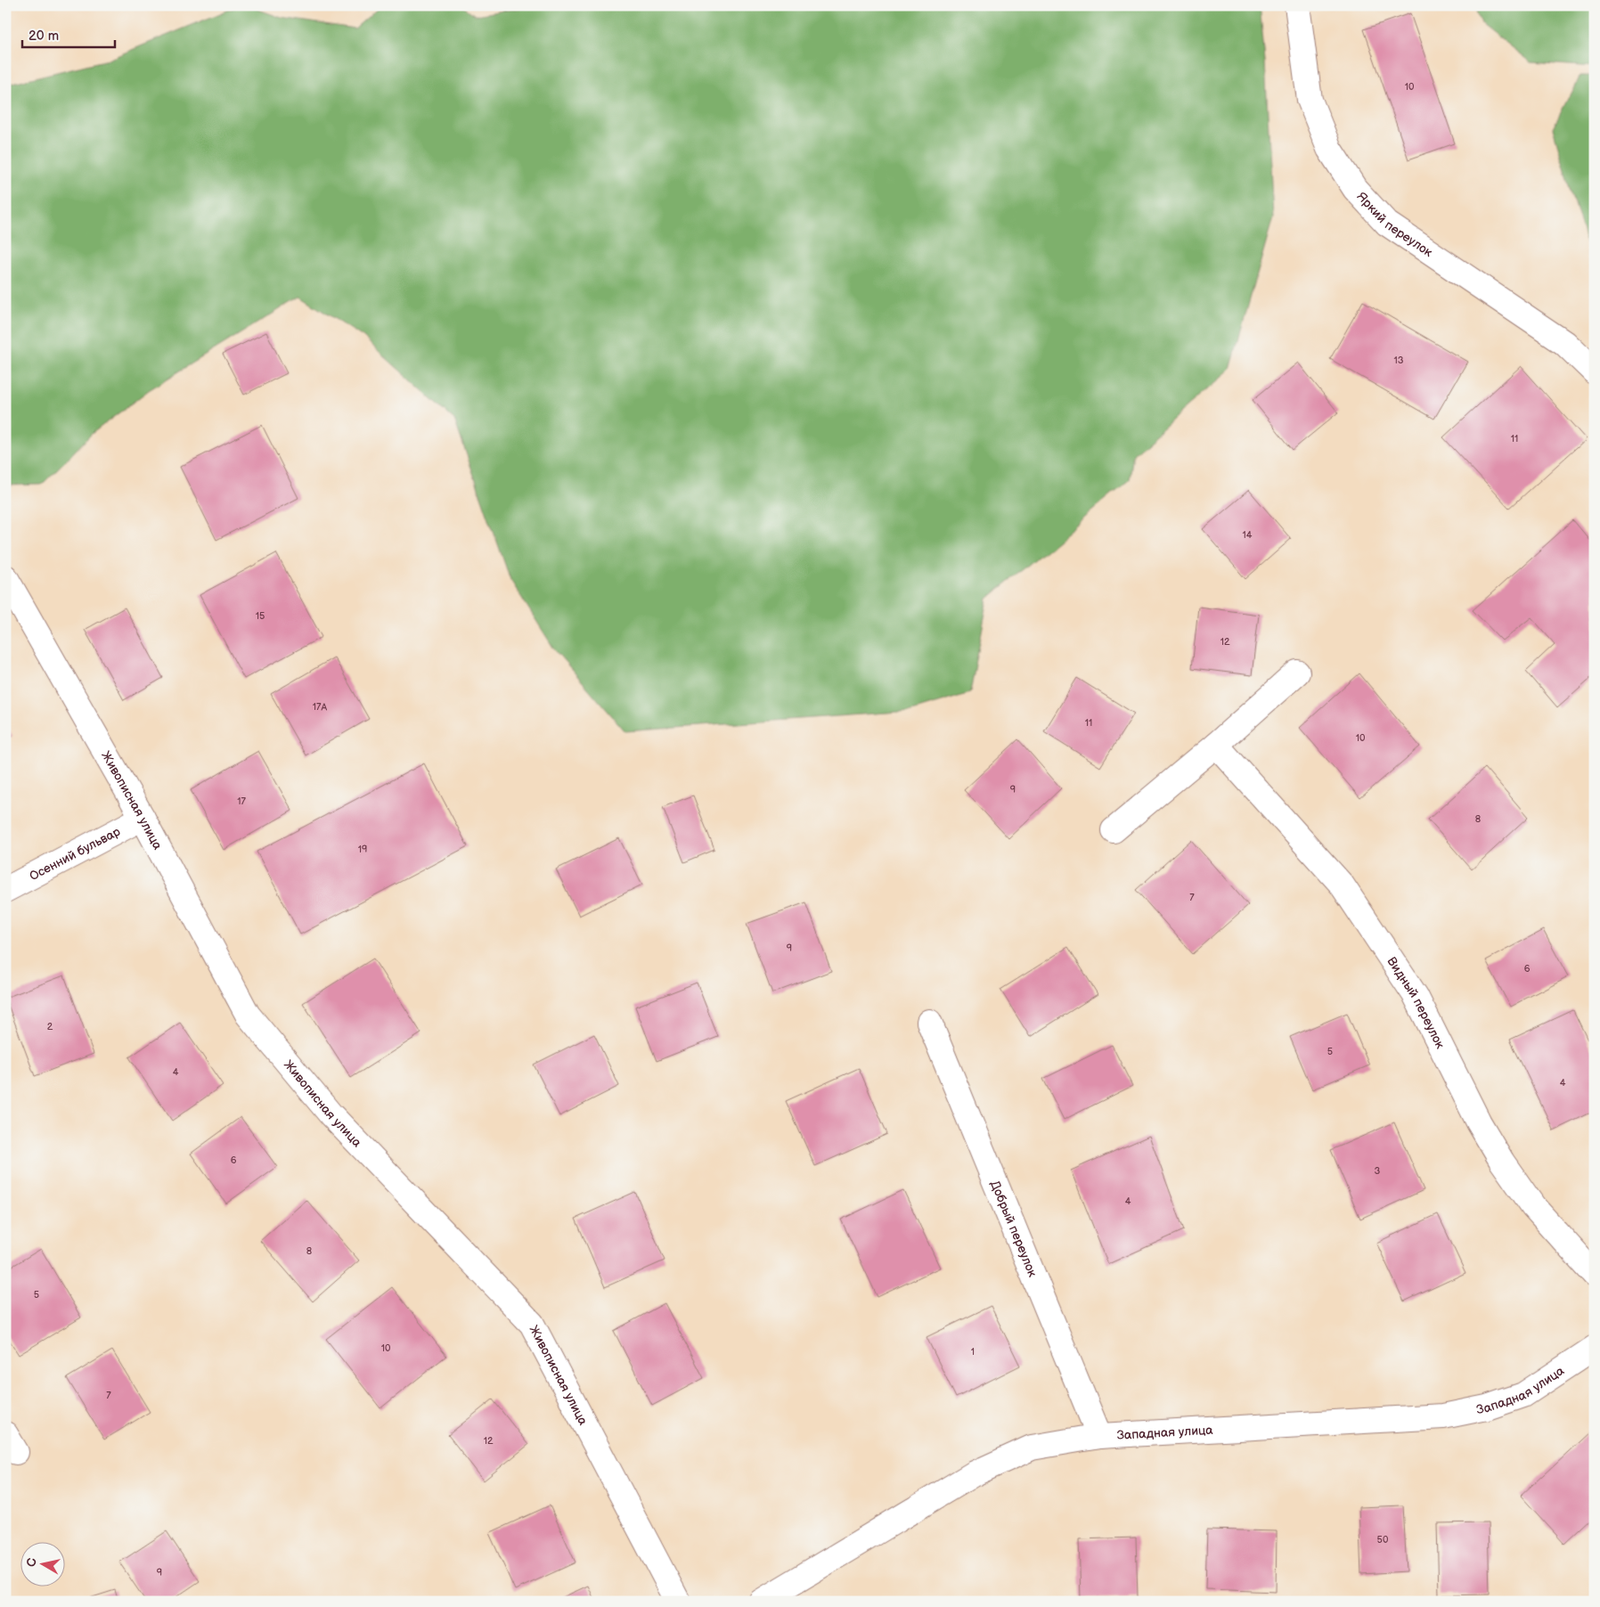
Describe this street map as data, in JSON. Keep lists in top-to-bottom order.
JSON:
{
  "streets": {
    "street": [
      "Яркий переулок",
      "Живописная улица",
      "Осенний бульвар",
      "Видный переулок",
      "Добрый переулок",
      "Западная улица"
    ]
  },
  "crossings": [
    ["Живописная улица", "Осенний бульвар"],
    ["Добрый переулок", "Западная улица"]
  ],
  "house_numbers": [
    "10",
    "13",
    "11",
    "14",
    "15",
    "12",
    "17А",
    "11",
    "10",
    "9",
    "17",
    "8",
    "19",
    "7",
    "9",
    "6",
    "2",
    "5",
    "4",
    "4",
    "6",
    "3",
    "4",
    "8",
    "5",
    "10",
    "1",
    "7",
    "12",
    "50",
    "9"
  ],
  "scale_bar": "20 m",
  "north": "left"
}
